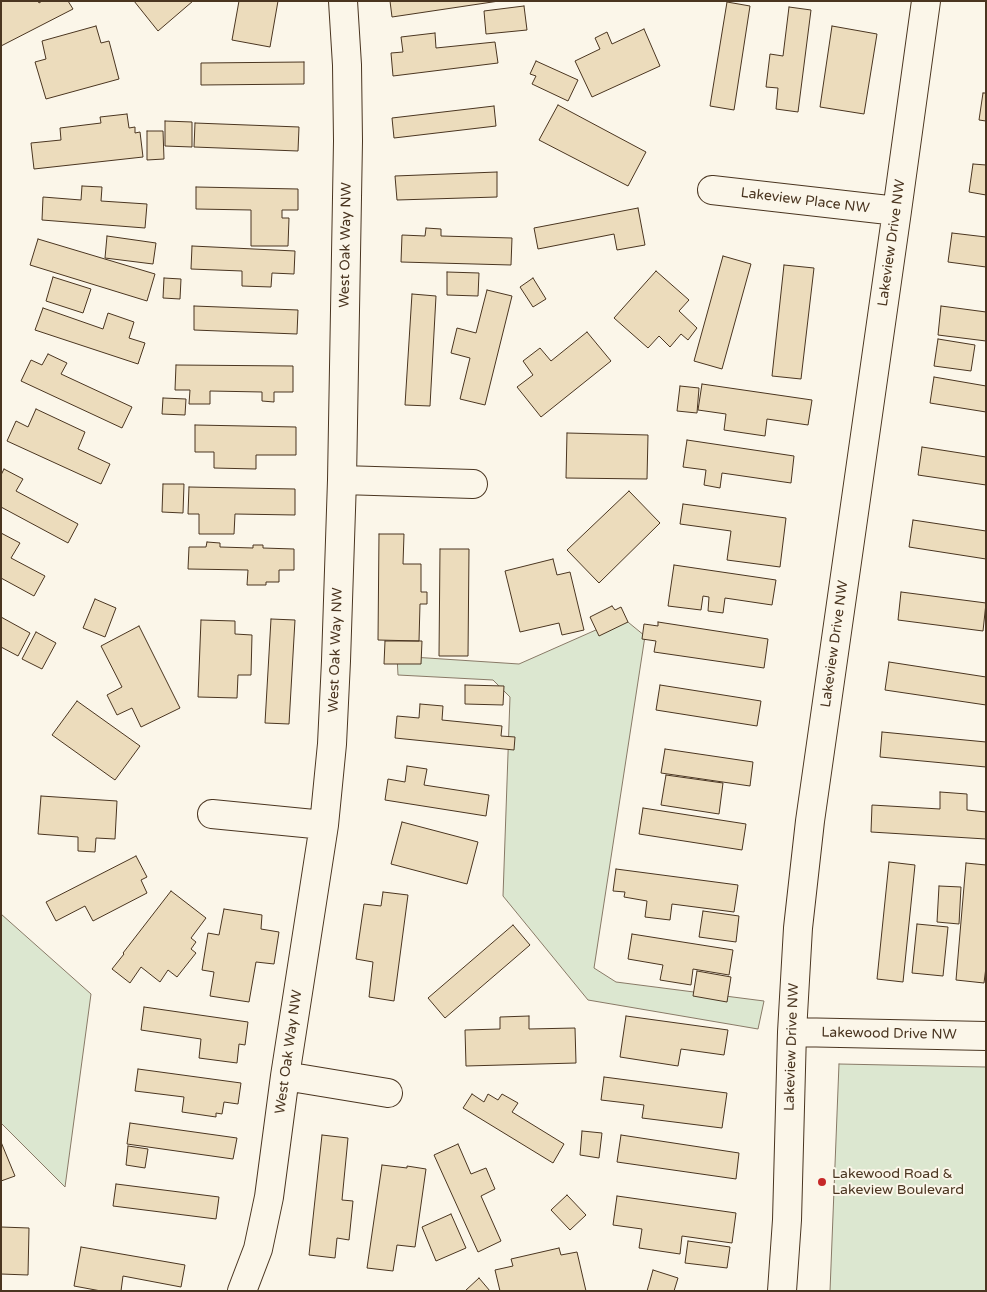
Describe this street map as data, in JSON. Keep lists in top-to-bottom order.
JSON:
{
  "streets": {
    "street": [
      "Lakeview Place NW",
      "Lakeview Drive NW",
      "West Oak Way NW",
      "Lakewood Drive NW"
    ]
  },
  "crossings": [
    ["Lakeview Place NW", "Lakeview Drive NW"],
    ["Lakeview Drive NW", "Lakewood Drive NW"]
  ],
  "places": ["Lakewood Road & Lakeview Boulevard"]
}
